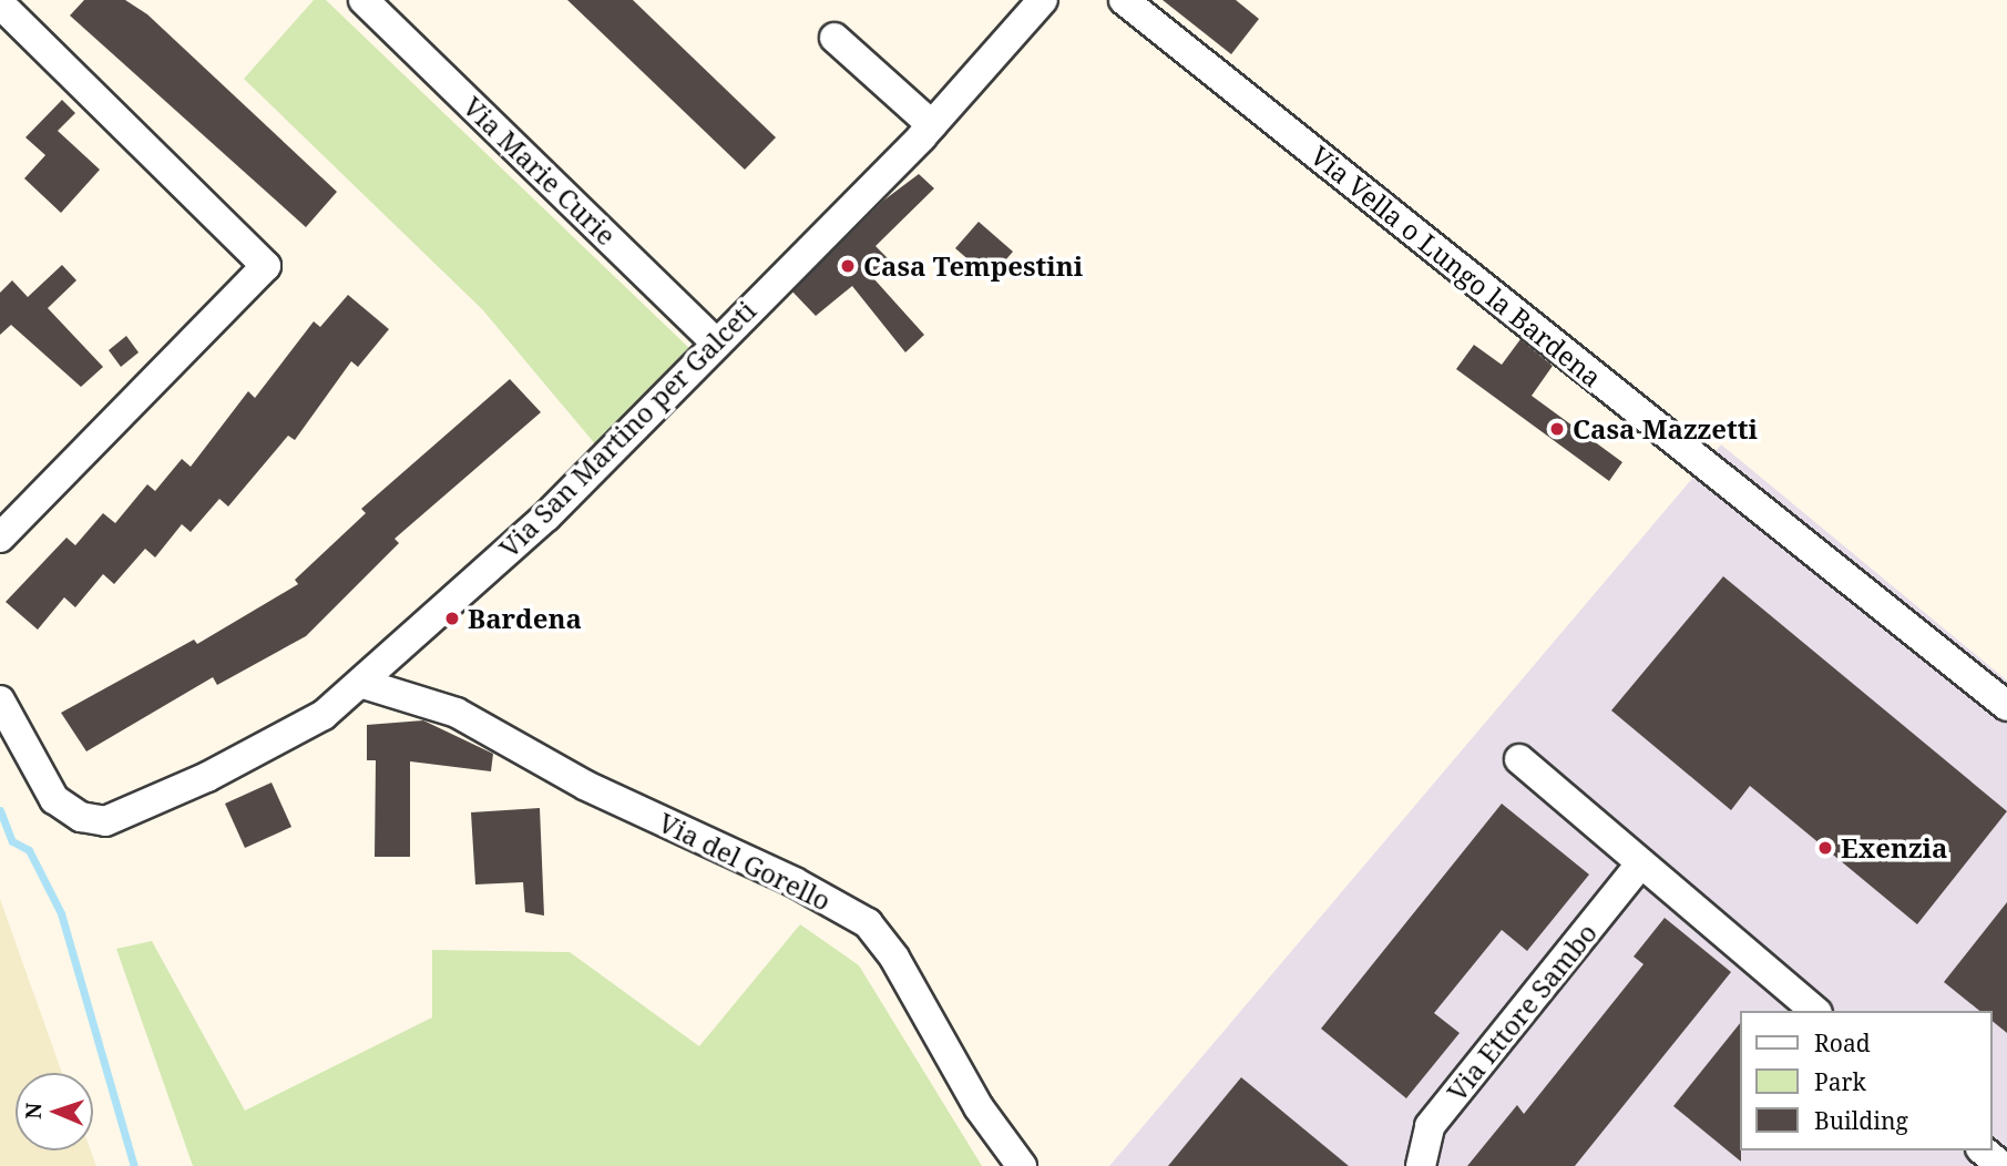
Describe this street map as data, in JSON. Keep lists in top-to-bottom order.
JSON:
{
  "streets": {
    "street": [
      "Via Marie Curie",
      "Via Vella o Lungo la Bardena",
      "Via San Martino per Galceti",
      "Via del Gorello",
      "Via Ettore Sambo"
    ]
  },
  "crossings": [
    ["Via Marie Curie", "Via San Martino per Galceti"],
    ["Via San Martino per Galceti", "Via del Gorello"]
  ],
  "places": [
    "Casa Tempestini",
    "Casa Mazzetti",
    "Bardena",
    "Exenzia"
  ],
  "legend": ["Road", "Park", "Building"],
  "north": "left"
}
